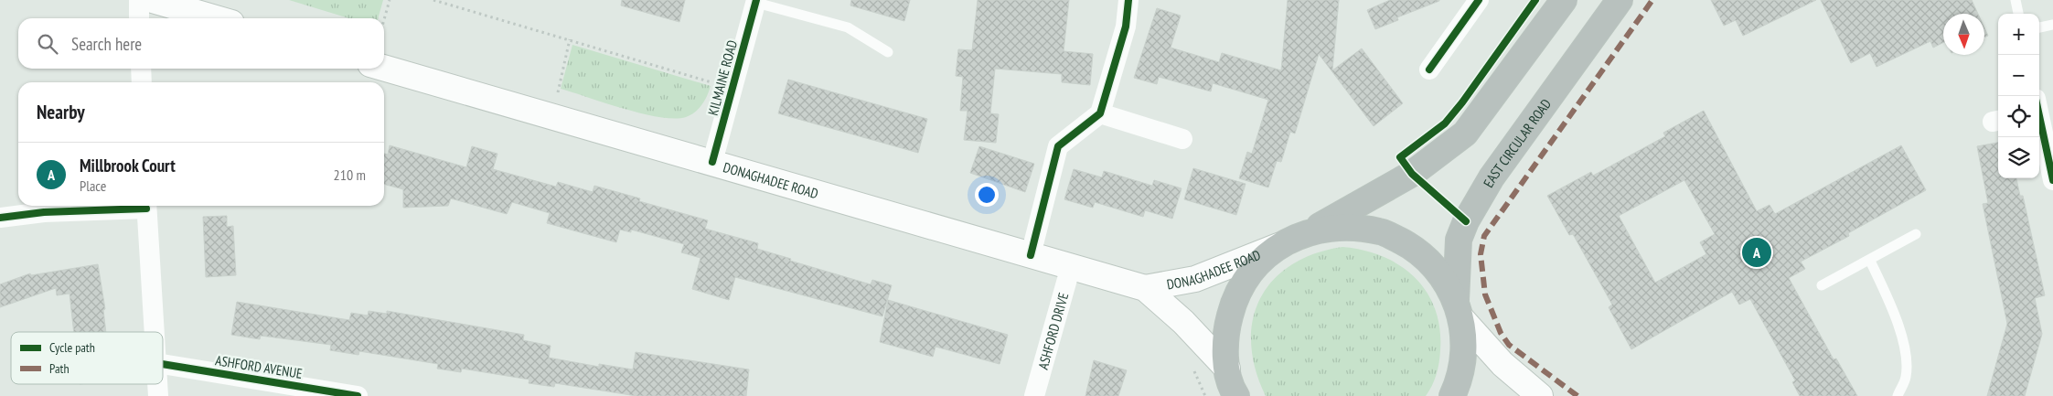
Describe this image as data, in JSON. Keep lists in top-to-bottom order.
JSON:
{
  "streets": {
    "highway": ["EAST CIRCULAR ROAD"],
    "main road": ["DONAGHADEE ROAD"],
    "street": ["KILMAINE ROAD", "ASHFORD DRIVE", "ASHFORD AVENUE"]
  },
  "crossings": [
    ["KILMAINE ROAD", "DONAGHADEE ROAD"],
    ["DONAGHADEE ROAD", "ASHFORD DRIVE"]
  ],
  "legend": ["Cycle path", "Path"],
  "north": "bottom",
  "page": {
    "map_buttons": ["+", "−"],
    "search": "Search here",
    "heading": "Nearby",
    "list": [
      {
        "mark": "A",
        "name": "Millbrook Court",
        "note": "Place",
        "value": "210 m"
      }
    ],
    "pins": "A"
  }
}
